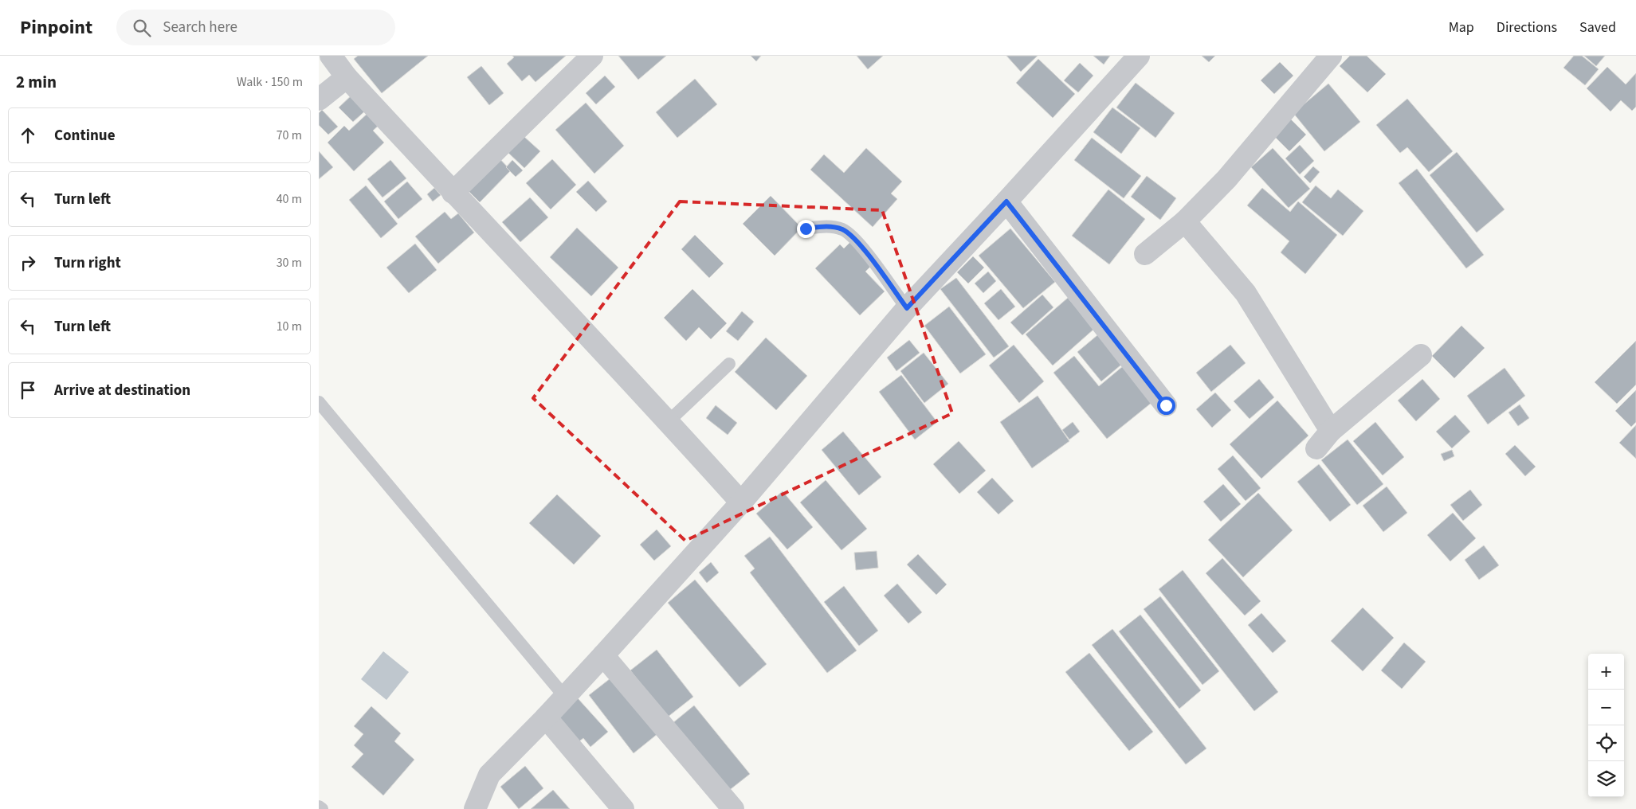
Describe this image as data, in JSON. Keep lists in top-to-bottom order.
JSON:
{
  "page": {
    "header": "Pinpoint",
    "search": "Search here",
    "nav": ["Map", "Directions", "Saved"],
    "heading": ["2 min", "Walk · 150 m"],
    "list": [
      ["Continue", "70 m"],
      ["Turn left", "40 m"],
      ["Turn right", "30 m"],
      ["Turn left", "10 m"],
      "Arrive at destination"
    ],
    "map_buttons": ["+", "−"]
  }
}
